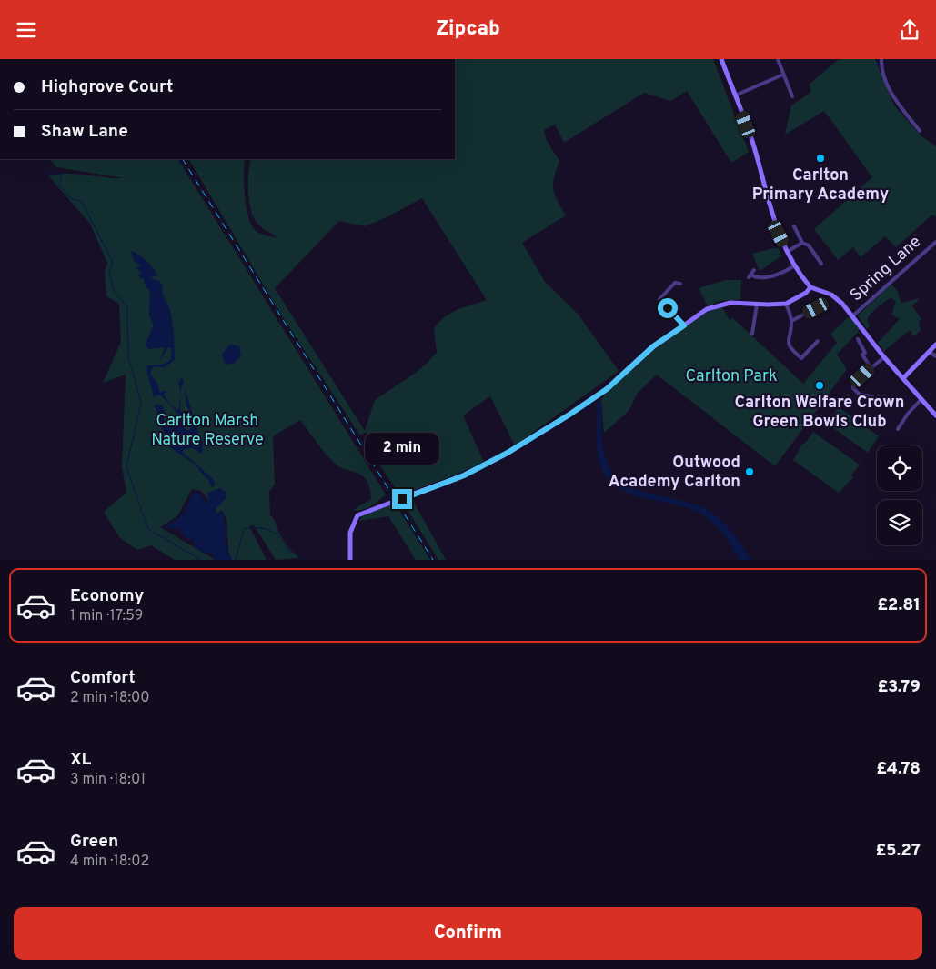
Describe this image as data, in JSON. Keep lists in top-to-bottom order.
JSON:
{
  "streets": {
    "street": ["Spring Lane"]
  },
  "parks": ["Carlton Park", "Carlton Marsh Nature Reserve"],
  "places": ["Carlton Primary Academy", "Carlton Welfare Crown Green Bowls Club", "Outwood Academy Carlton"],
  "page": {
    "header": "Zipcab",
    "banner": ["Highgrove Court", "Shaw Lane"],
    "bubble": "2 min",
    "list": [
      {
        "name": "Economy",
        "note": "1 min · 17:59",
        "value": "£2.81"
      },
      {
        "name": "Comfort",
        "note": "2 min · 18:00",
        "value": "£3.79"
      },
      {
        "name": "XL",
        "note": "3 min · 18:01",
        "value": "£4.78"
      },
      {
        "name": "Green",
        "note": "4 min · 18:02",
        "value": "£5.27"
      }
    ],
    "buttons": "Confirm"
  }
}
